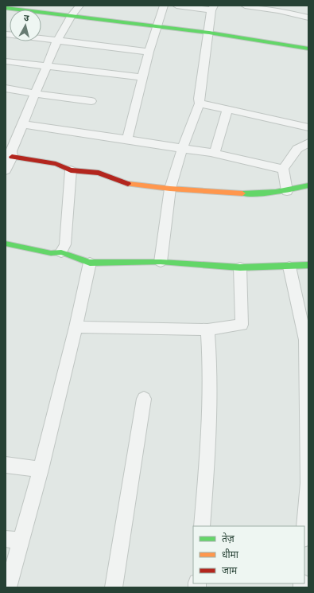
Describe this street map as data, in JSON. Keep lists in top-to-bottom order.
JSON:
{
  "legend": ["तेज़", "धीमा", "जाम"],
  "north": "top"
}
